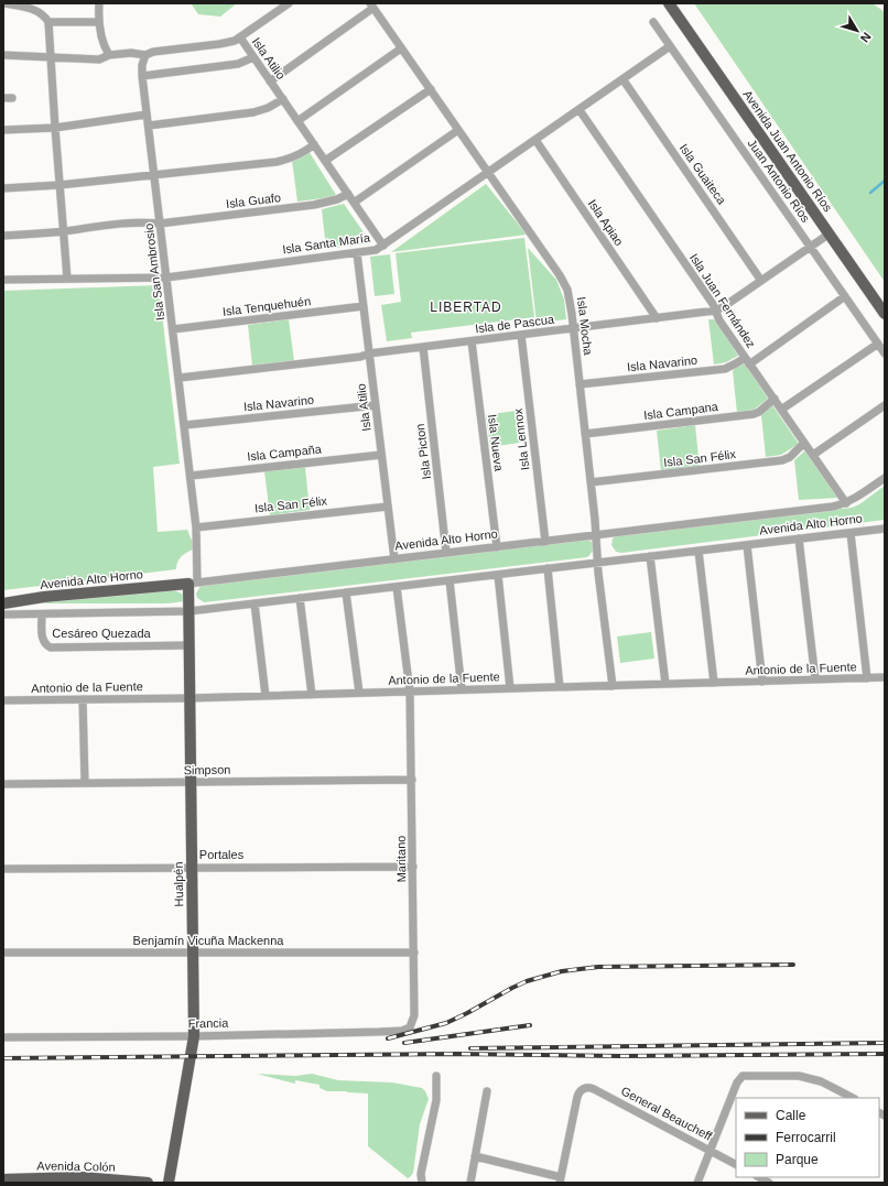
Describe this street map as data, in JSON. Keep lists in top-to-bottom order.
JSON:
{
  "streets": {
    "main road": [
      "Avenida Juan Antonio Ríos",
      "Avenida Alto Horno",
      "Hualpén",
      "Avenida Colón"
    ],
    "street": [
      "Isla Atilio",
      "Isla Guaiteca",
      "Juan Antonio Ríos",
      "Isla Guafo",
      "Isla Apiao",
      "Isla Santa María",
      "Isla San Ambrosio",
      "Isla Juan Fernández",
      "Isla Tenquehuén",
      "Isla de Pascua",
      "Isla Mocha",
      "Isla Navarino",
      "Isla Campana",
      "Isla Lennox",
      "Isla Nueva",
      "Isla Picton",
      "Isla Campaña",
      "Isla San Félix",
      "Cesáreo Quezada",
      "Antonio de la Fuente",
      "Simpson",
      "Portales",
      "Maritano",
      "Benjamín Vicuña Mackenna",
      "Francia",
      "General Beaucheff"
    ]
  },
  "crossings": [
    ["Isla Atilio", "Isla Guafo"],
    ["Isla Atilio", "Isla Santa María"],
    ["Isla Atilio", "Isla Tenquehuén"],
    ["Isla Atilio", "Isla de Pascua"],
    ["Isla Atilio", "Isla Navarino"],
    ["Isla Atilio", "Isla Campaña"],
    ["Isla Atilio", "Isla San Félix"],
    ["Isla Atilio", "Avenida Alto Horno"],
    ["Avenida Juan Antonio Ríos", "Isla de Pascua"],
    ["Isla Guaiteca", "Isla Santa María"],
    ["Isla Guaiteca", "Isla de Pascua"],
    ["Juan Antonio Ríos", "Isla Santa María"],
    ["Juan Antonio Ríos", "Isla de Pascua"],
    ["Juan Antonio Ríos", "Isla Navarino"],
    ["Isla Guafo", "Isla San Ambrosio"],
    ["Isla Apiao", "Isla Santa María"],
    ["Isla Apiao", "Isla de Pascua"],
    ["Isla Santa María", "Isla San Ambrosio"],
    ["Isla Santa María", "Isla Juan Fernández"],
    ["Isla Santa María", "Isla Mocha"],
    ["Isla San Ambrosio", "Isla Tenquehuén"],
    ["Isla San Ambrosio", "Isla de Pascua"],
    ["Isla San Ambrosio", "Isla Navarino"],
    ["Isla San Ambrosio", "Isla Campaña"],
    ["Isla San Ambrosio", "Isla San Félix"],
    ["Isla San Ambrosio", "Avenida Alto Horno"],
    ["Isla San Ambrosio", "Hualpén"],
    ["Isla Juan Fernández", "Isla de Pascua"],
    ["Isla Juan Fernández", "Isla Navarino"],
    ["Isla Juan Fernández", "Isla Campana"],
    ["Isla Juan Fernández", "Isla San Félix"],
    ["Isla Juan Fernández", "Avenida Alto Horno"],
    ["Isla de Pascua", "Isla Mocha"],
    ["Isla de Pascua", "Isla Lennox"],
    ["Isla de Pascua", "Isla Nueva"],
    ["Isla de Pascua", "Isla Picton"],
    ["Isla Mocha", "Isla Navarino"],
    ["Isla Mocha", "Isla Campana"],
    ["Isla Mocha", "Isla San Félix"],
    ["Isla Mocha", "Avenida Alto Horno"],
    ["Isla Mocha", "Antonio de la Fuente"],
    ["Isla Lennox", "Avenida Alto Horno"],
    ["Isla Nueva", "Avenida Alto Horno"],
    ["Isla Picton", "Avenida Alto Horno"],
    ["Avenida Alto Horno", "Cesáreo Quezada"],
    ["Avenida Alto Horno", "Hualpén"],
    ["Cesáreo Quezada", "Hualpén"],
    ["Antonio de la Fuente", "Maritano"],
    ["Antonio de la Fuente", "Hualpén"],
    ["Simpson", "Maritano"],
    ["Simpson", "Hualpén"],
    ["Portales", "Maritano"],
    ["Portales", "Hualpén"],
    ["Maritano", "Benjamín Vicuña Mackenna"],
    ["Maritano", "Francia"],
    ["Hualpén", "Benjamín Vicuña Mackenna"],
    ["Hualpén", "Francia"]
  ],
  "districts": ["LIBERTAD"],
  "legend": ["Calle", "Ferrocarril", "Parque"],
  "north": "bottom right"
}
